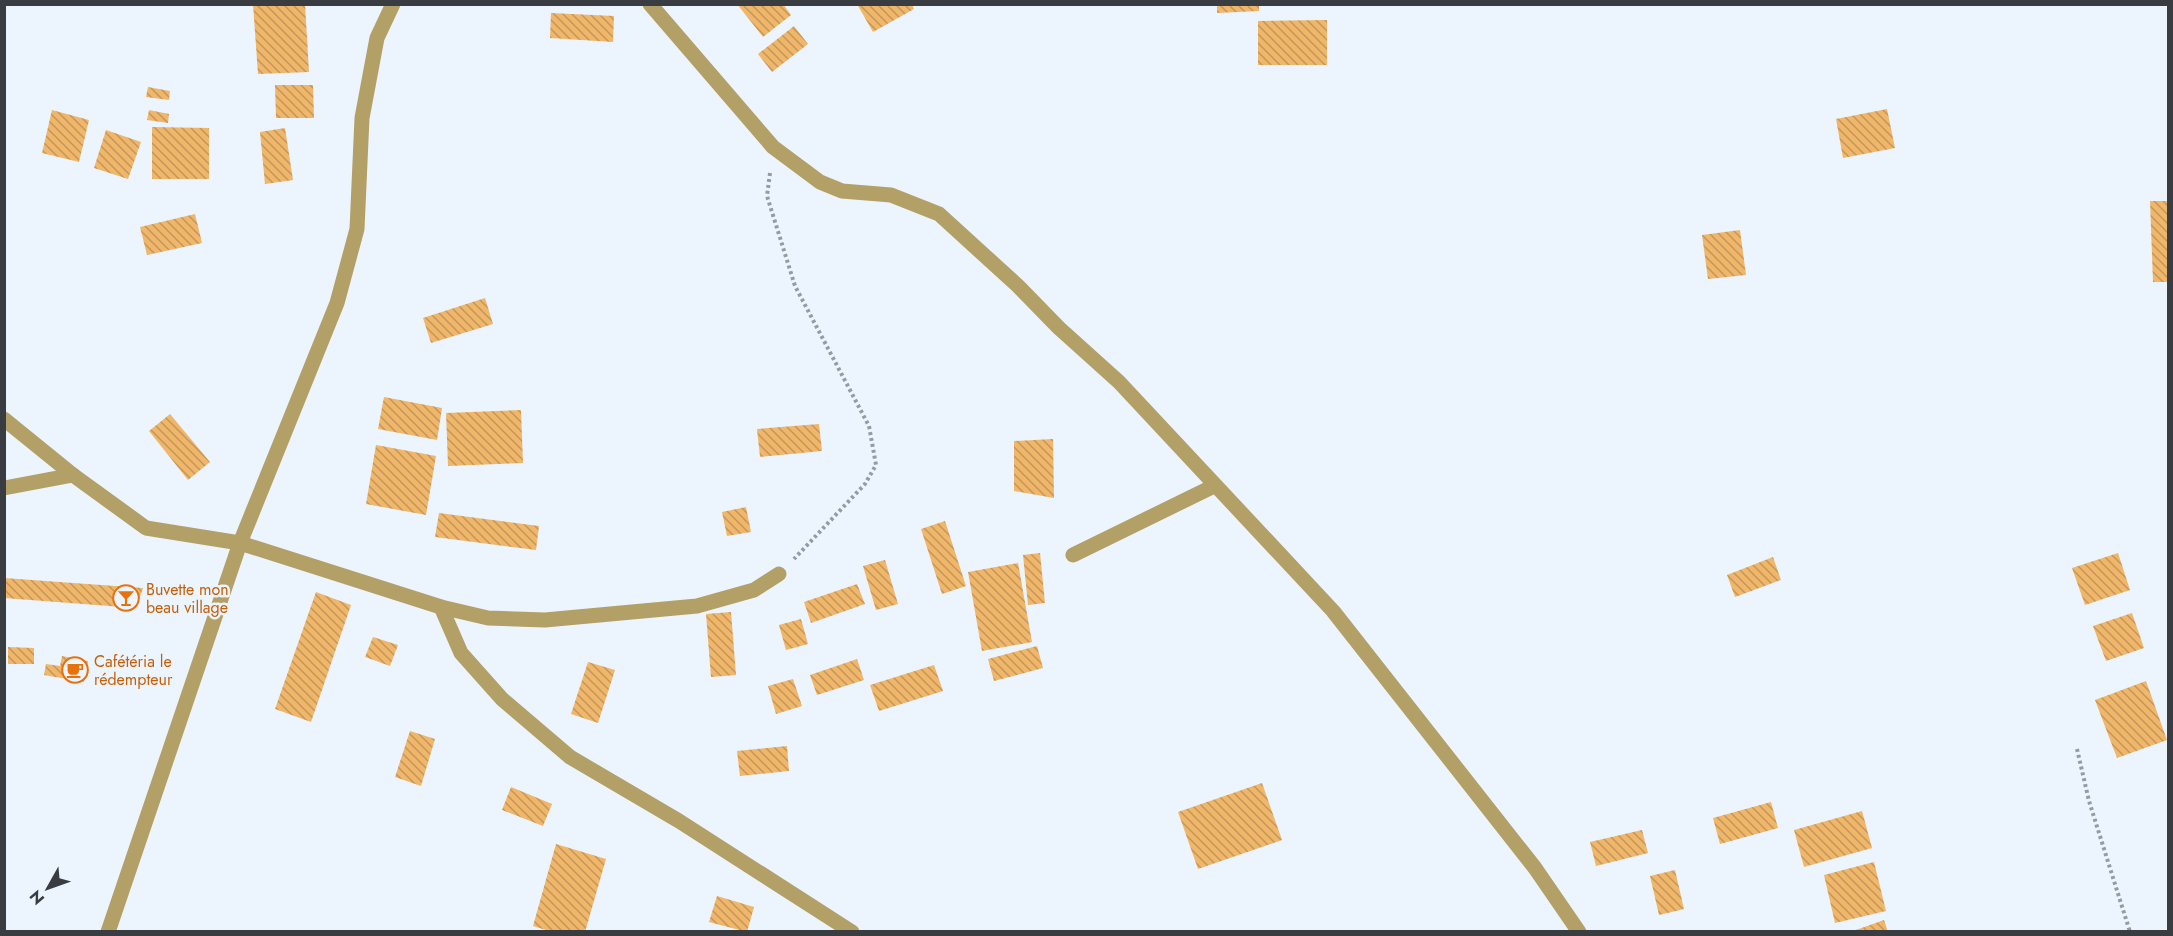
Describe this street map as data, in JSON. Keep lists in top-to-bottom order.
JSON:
{
  "places": {
    "bar": ["Buvette mon beau village"],
    "cafe": ["Cafétéria le rédempteur"]
  },
  "north": "bottom left"
}
